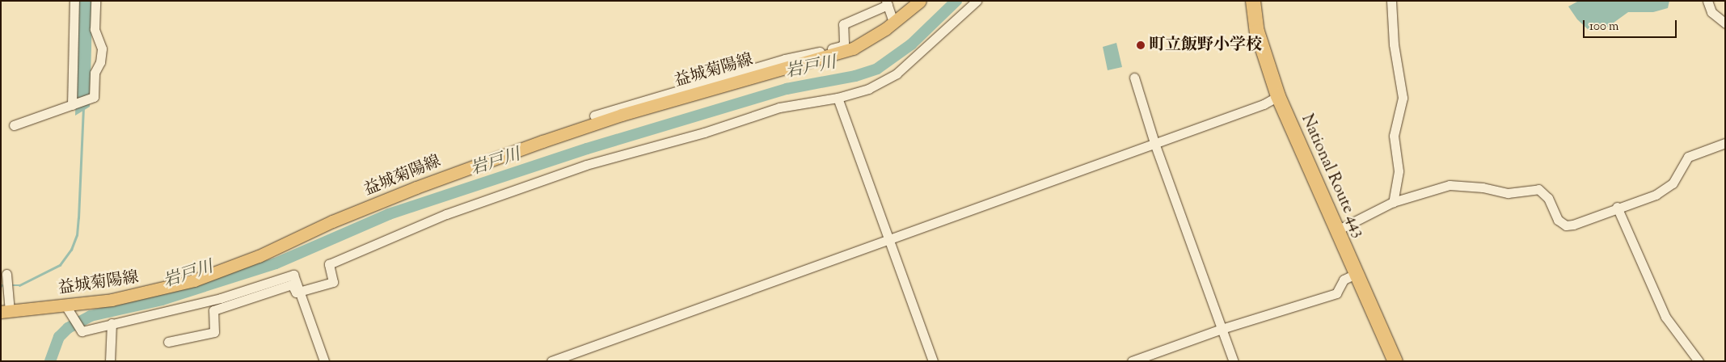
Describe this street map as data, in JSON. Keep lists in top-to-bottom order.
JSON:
{
  "streets": {
    "highway": ["National Route 443"],
    "main road": ["益城菊陽線"]
  },
  "water": ["岩戸川"],
  "places": ["町立飯野小学校"],
  "scale_bar": "100 m"
}
